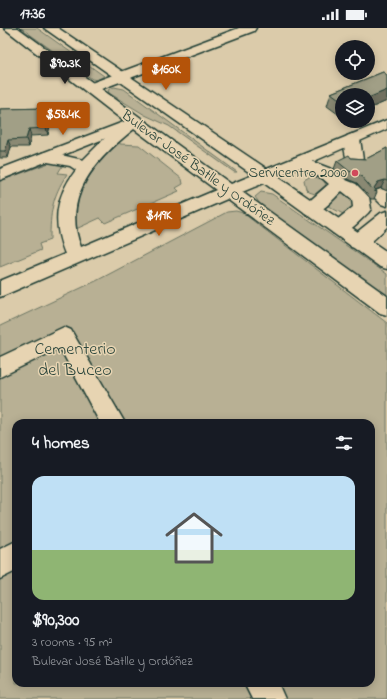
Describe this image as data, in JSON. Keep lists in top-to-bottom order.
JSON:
{
  "streets": {
    "main road": ["Bulevar José Batlle y Ordóñez"]
  },
  "parks": ["Cementerio del Buceo"],
  "places": ["Servicentro 2000"],
  "page": {
    "status": "17:36",
    "price": [
      "$90.3K",
      "$160K",
      "$58.4K",
      "$119K"
    ],
    "heading": "4 homes",
    "list": [
      {
        "name": "$90,300",
        "note": "3 rooms · 95 m² · Bulevar José Batlle y Ordóñez"
      }
    ]
  }
}
